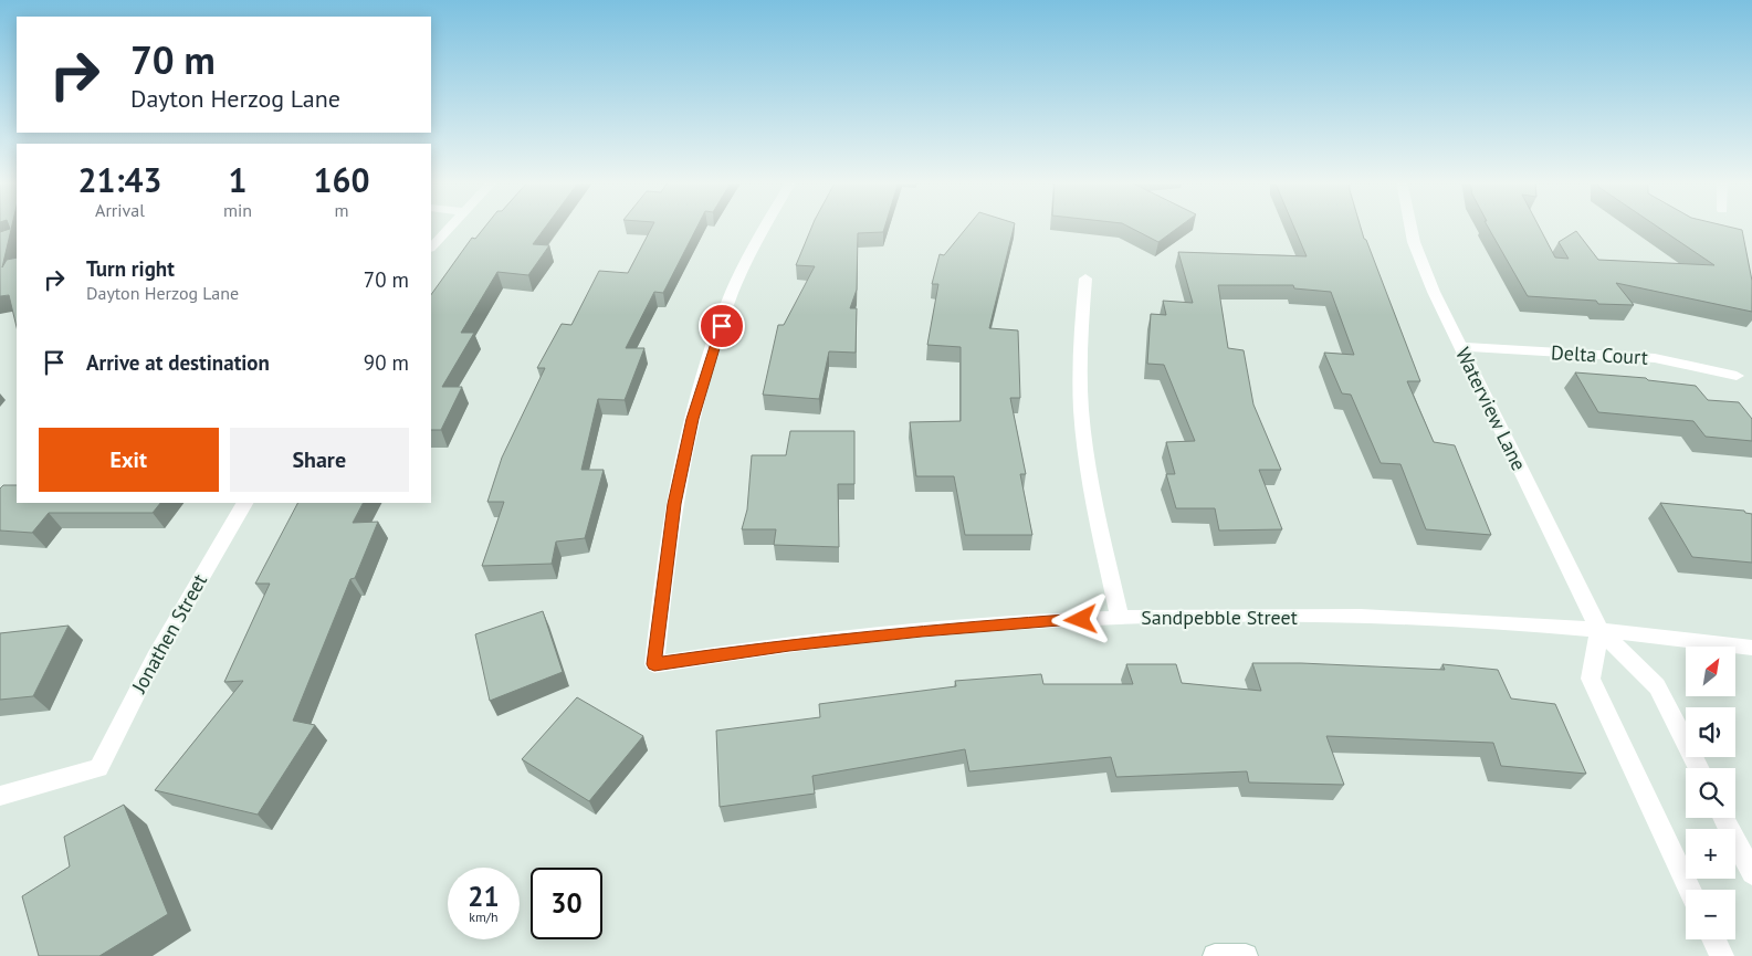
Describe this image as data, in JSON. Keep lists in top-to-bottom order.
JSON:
{
  "streets": {
    "street": [
      "Delta Court",
      "Waterview Lane",
      "Sandpebble Street",
      "Jonathen Street"
    ]
  },
  "crossings": [
    ["Delta Court", "Waterview Lane"],
    ["Waterview Lane", "Sandpebble Street"]
  ],
  "north": "top right",
  "page": {
    "turn": ["70 m", "Dayton Herzog Lane"],
    "eta": [
      "21:43",
      "Arrival",
      "1",
      "min",
      "160",
      "m"
    ],
    "list": [
      {
        "name": "Turn right",
        "note": "Dayton Herzog Lane",
        "value": "70 m"
      },
      {
        "name": "Arrive at destination",
        "value": "90 m"
      }
    ],
    "buttons": ["Exit", "Share"],
    "map_buttons": ["+", "−"],
    "speed": "21 km/h",
    "limit": "30"
  }
}
